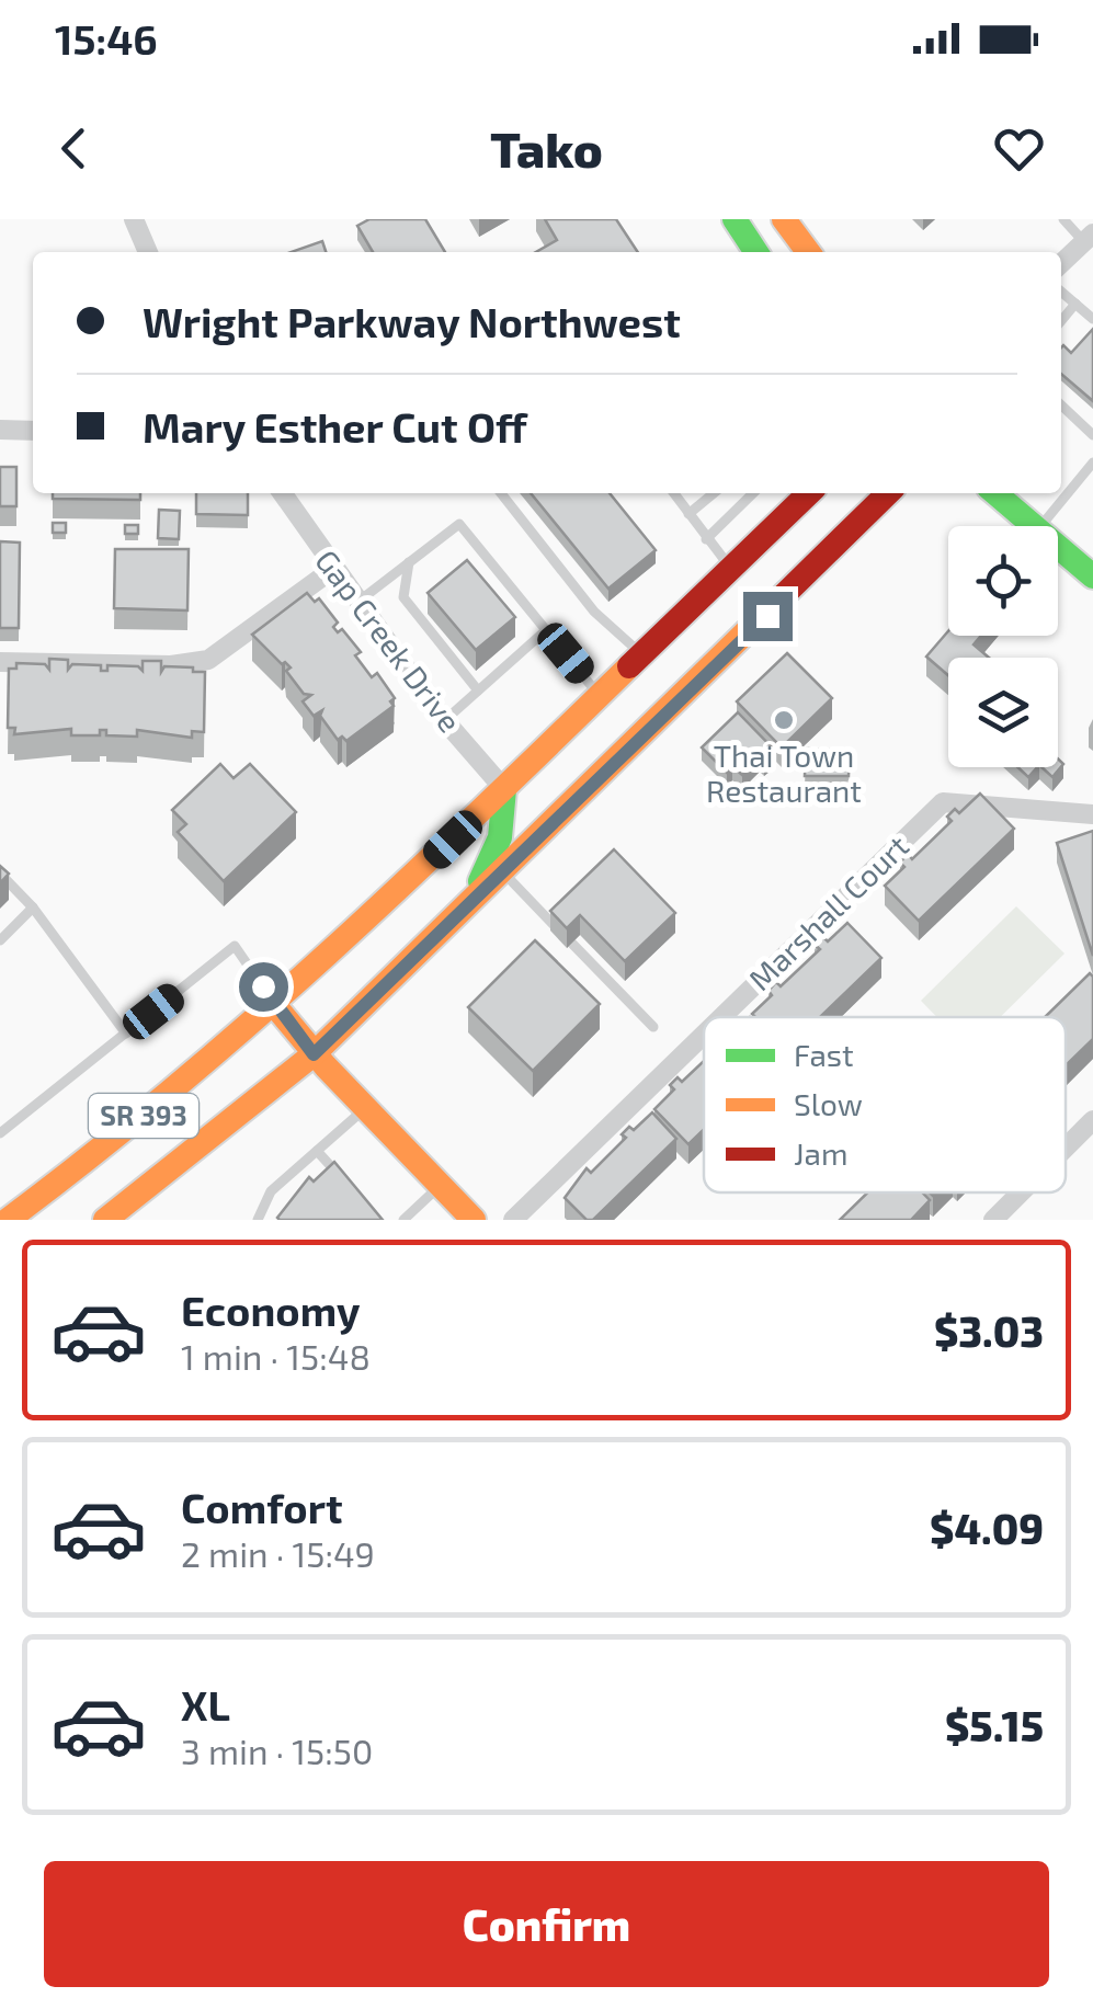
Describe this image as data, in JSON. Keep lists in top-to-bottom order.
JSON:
{
  "streets": {
    "main road": ["SR 393"],
    "street": ["Gap Creek Drive", "Marshall Court"]
  },
  "crossings": [
    ["Gap Creek Drive", "SR 393"]
  ],
  "places": ["Thai Town Restaurant"],
  "legend": ["Fast", "Slow", "Jam"],
  "page": {
    "status": "15:46",
    "header": "Tako",
    "banner": ["Wright Parkway Northwest", "Mary Esther Cut Off"],
    "list": [
      {
        "name": "Economy",
        "note": "1 min · 15:48",
        "value": "$3.03"
      },
      {
        "name": "Comfort",
        "note": "2 min · 15:49",
        "value": "$4.09"
      },
      {
        "name": "XL",
        "note": "3 min · 15:50",
        "value": "$5.15"
      }
    ],
    "buttons": "Confirm"
  }
}
